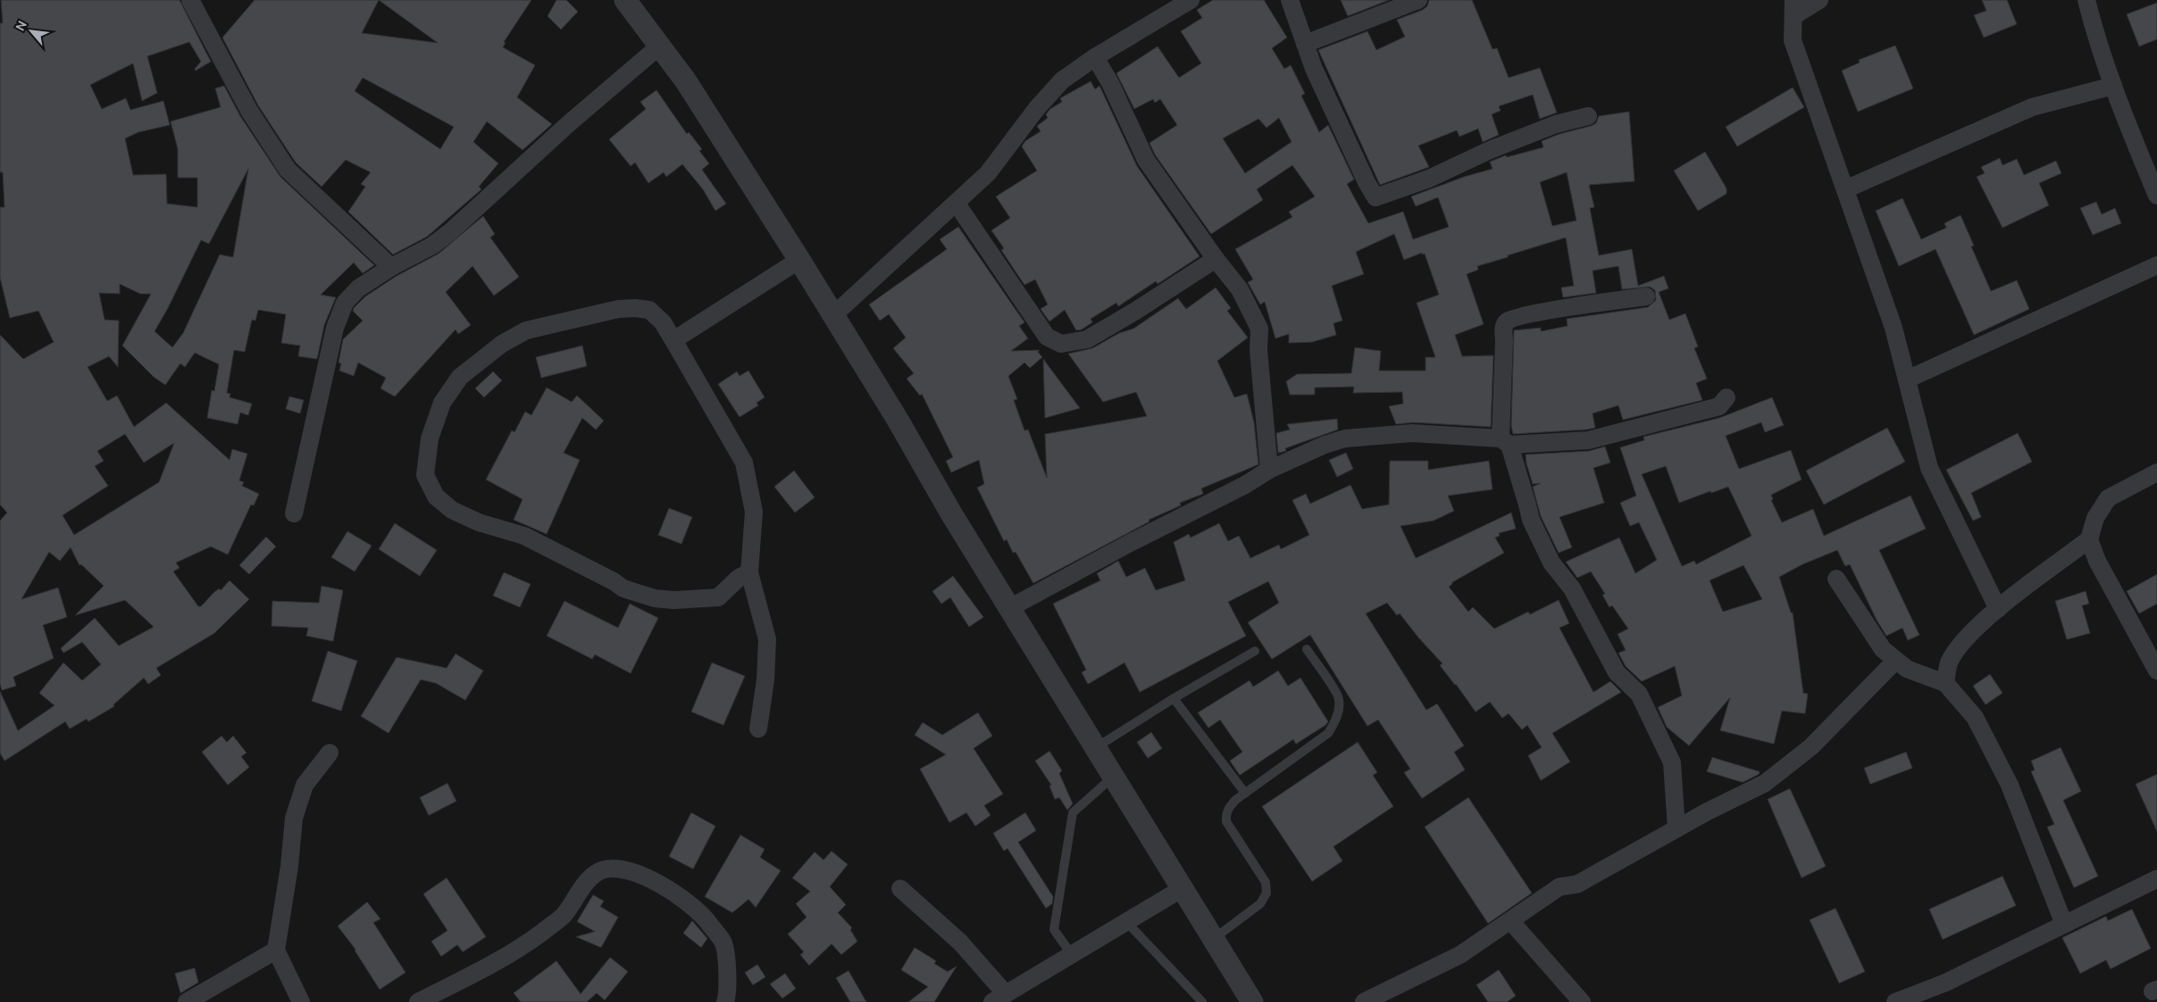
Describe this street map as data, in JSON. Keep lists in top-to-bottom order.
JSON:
{
  "north": "top left"
}
